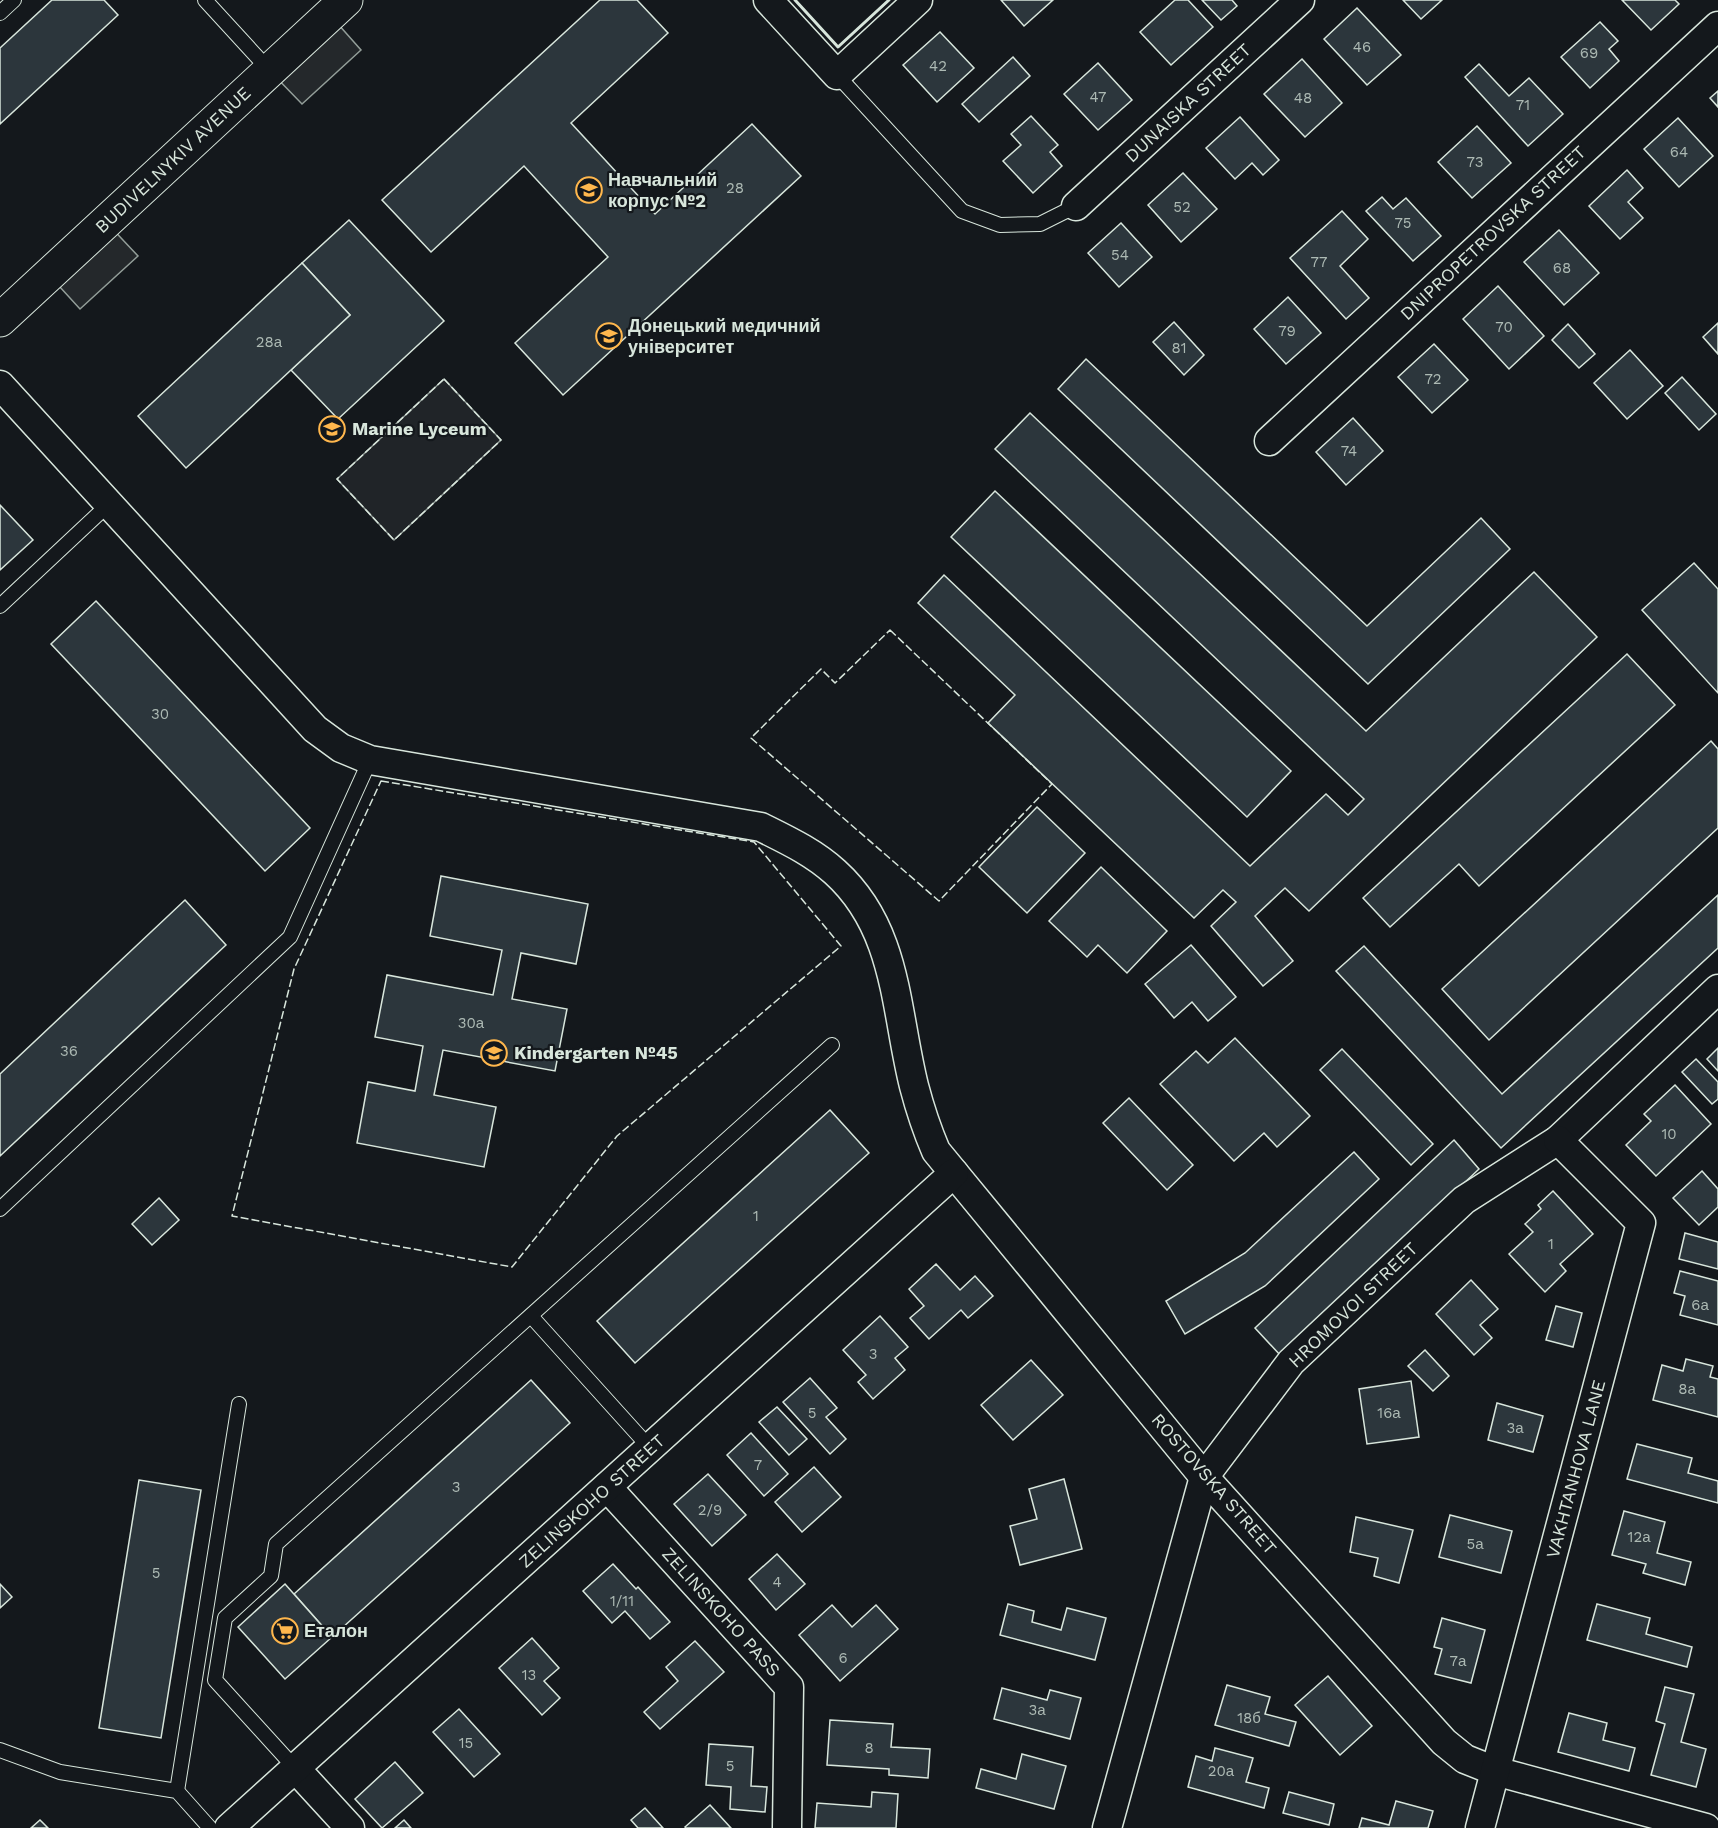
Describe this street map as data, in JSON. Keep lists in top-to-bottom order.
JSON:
{
  "streets": {
    "main road": ["BUDIVELNYKIV AVENUE"],
    "street": [
      "DUNAISKA STREET",
      "DNIPROPETROVSKA STREET",
      "HROMOVOI STREET",
      "VAKHTANHOVA LANE",
      "ROSTOVSKA STREET",
      "ZELINSKOHO STREET",
      "ZELINSKOHO PASS"
    ]
  },
  "crossings": [
    ["HROMOVOI STREET", "VAKHTANHOVA LANE"],
    ["HROMOVOI STREET", "ROSTOVSKA STREET"],
    ["VAKHTANHOVA LANE", "ROSTOVSKA STREET"],
    ["ROSTOVSKA STREET", "ZELINSKOHO STREET"],
    ["ZELINSKOHO STREET", "ZELINSKOHO PASS"]
  ],
  "places": {
    "school or university": [
      "Навчальний корпус №2",
      "Донецький медичний університет",
      "Marine Lyceum",
      "Kindergarten №45"
    ],
    "supermarket": ["Еталон"]
  },
  "house_numbers": [
    "46",
    "69",
    "42",
    "47",
    "48",
    "71",
    "64",
    "73",
    "28",
    "52",
    "75",
    "54",
    "77",
    "68",
    "70",
    "79",
    "28а",
    "81",
    "72",
    "74",
    "30",
    "30а",
    "36",
    "10",
    "1",
    "1",
    "6а",
    "3",
    "8а",
    "5",
    "16а",
    "3а",
    "7",
    "3",
    "2/9",
    "12а",
    "5а",
    "5",
    "4",
    "1/11",
    "6",
    "7а",
    "13",
    "3а",
    "18б",
    "15",
    "8",
    "5",
    "20а"
  ]
}
